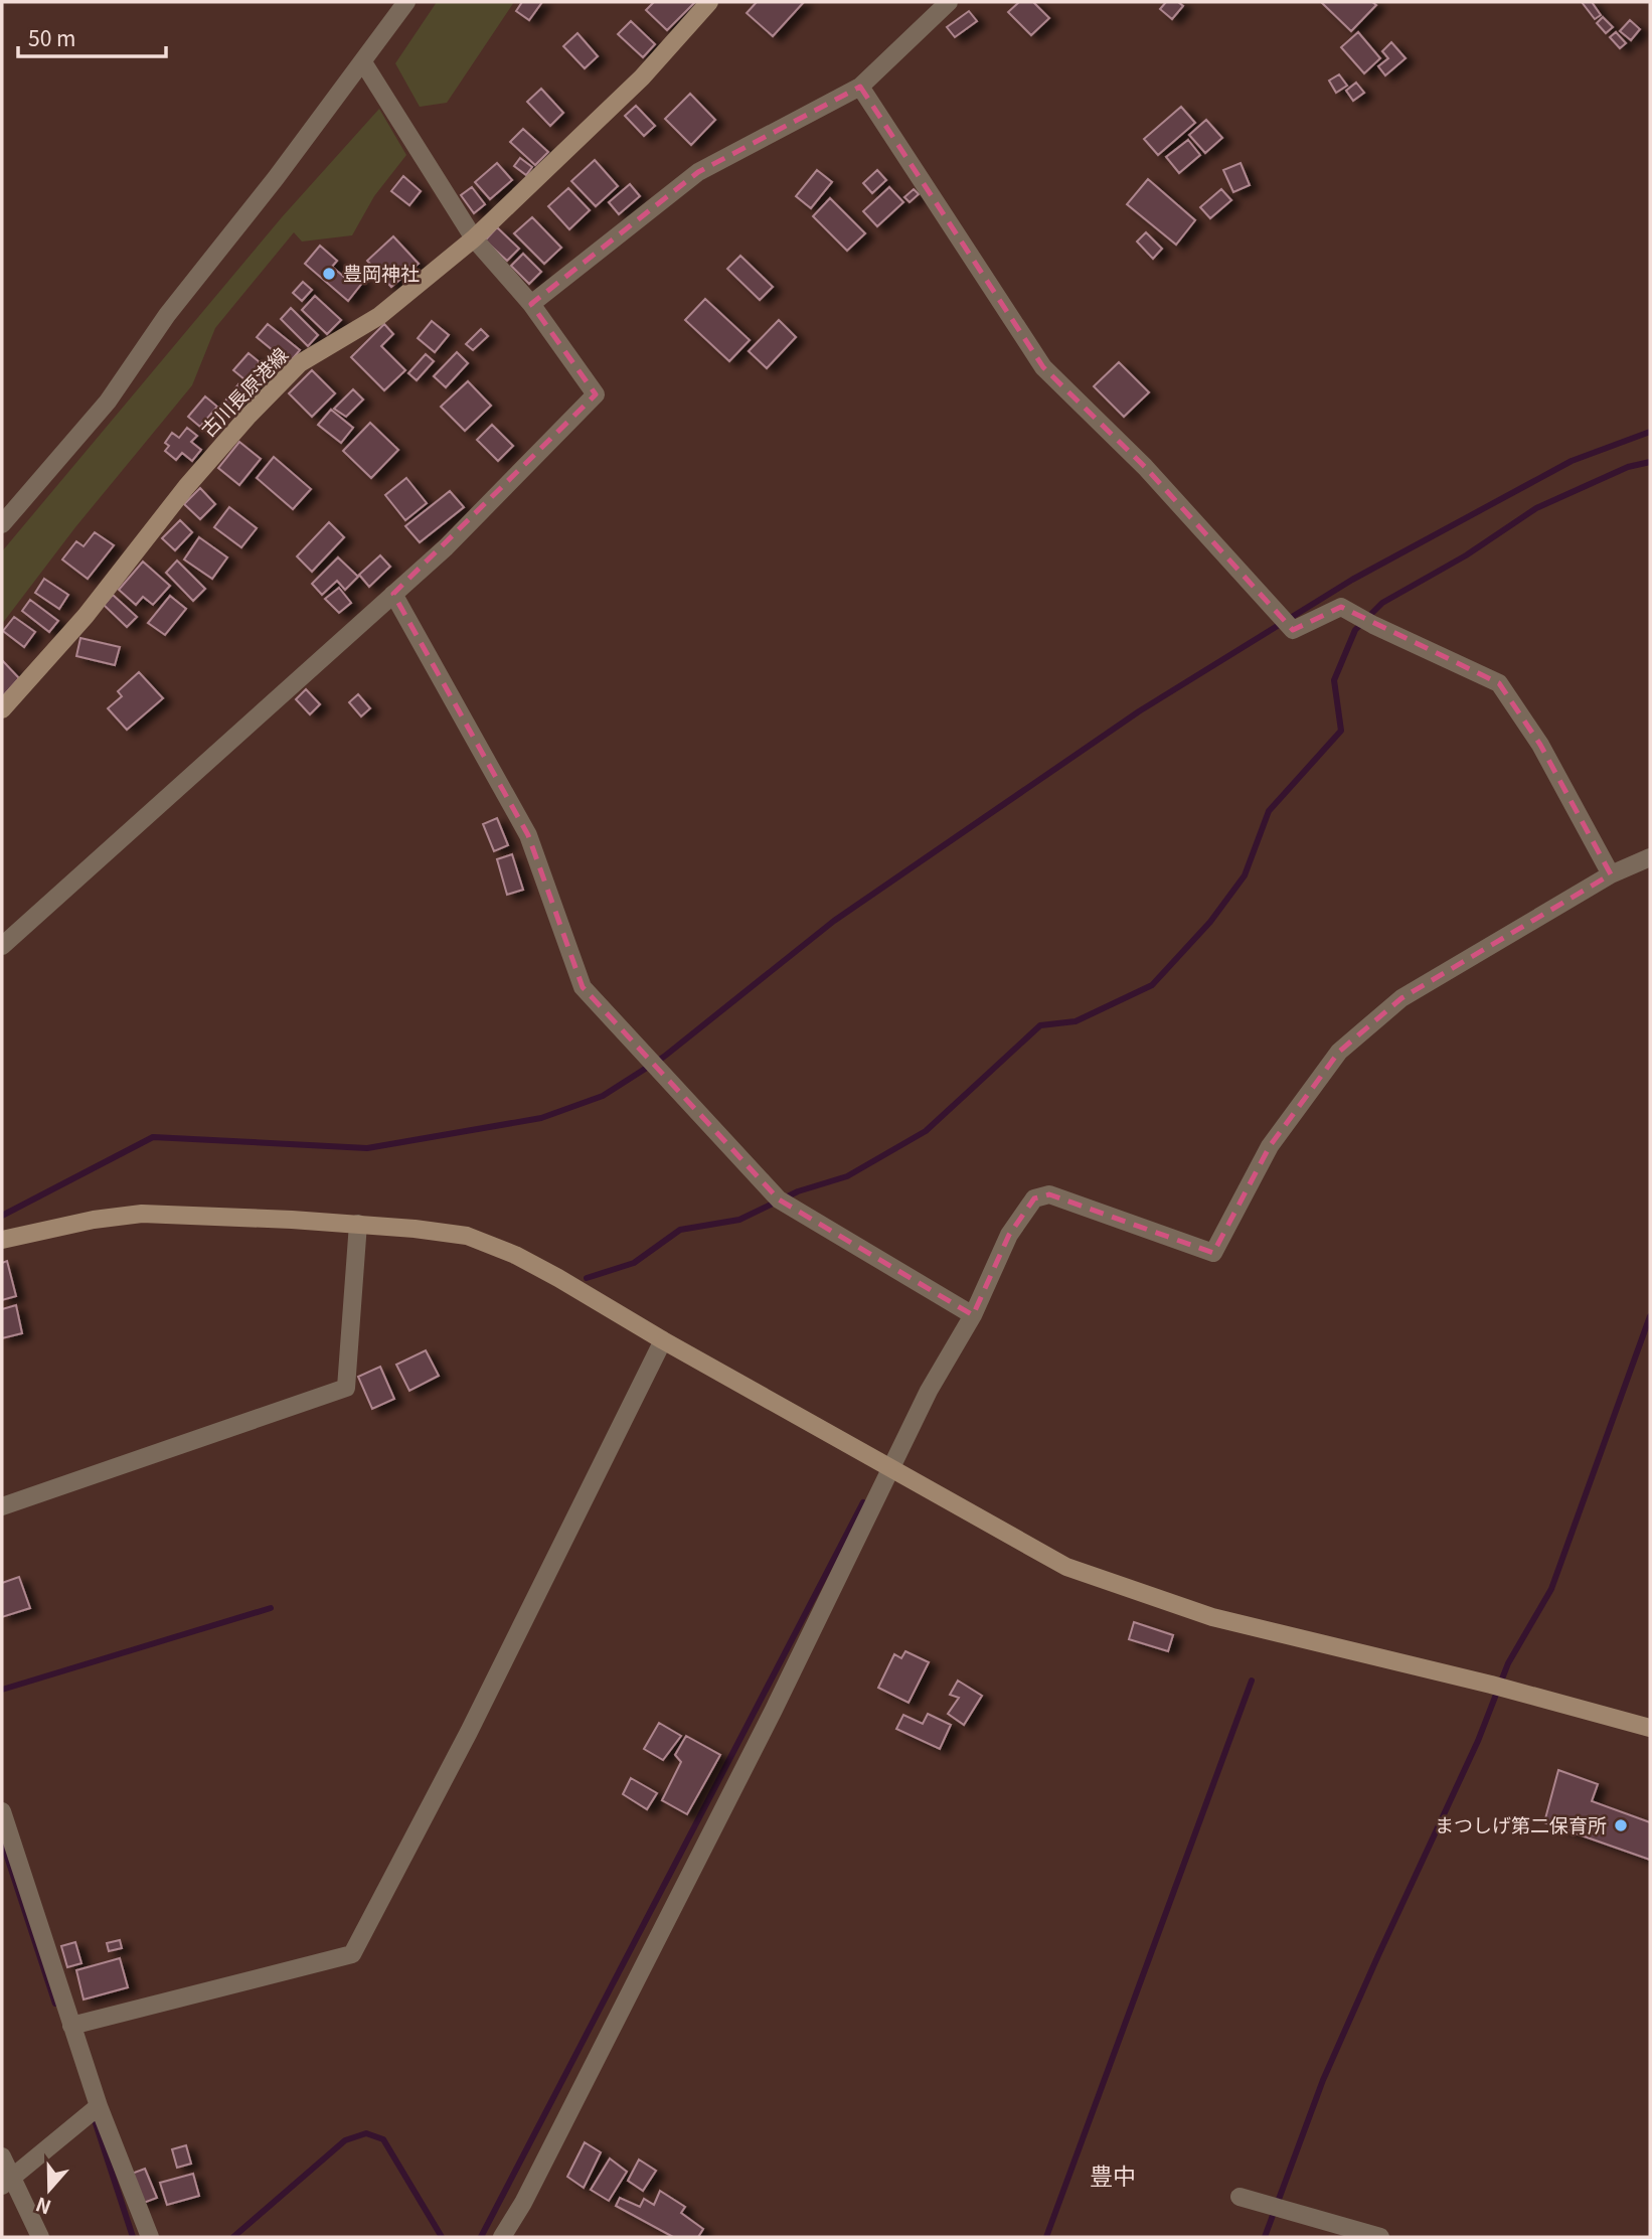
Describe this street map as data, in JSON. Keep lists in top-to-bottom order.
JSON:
{
  "streets": {
    "street": ["古川長原港線"]
  },
  "districts": ["豊中"],
  "places": ["豊岡神社", "まつしげ第二保育所"],
  "scale_bar": "50 m",
  "north": "bottom"
}
